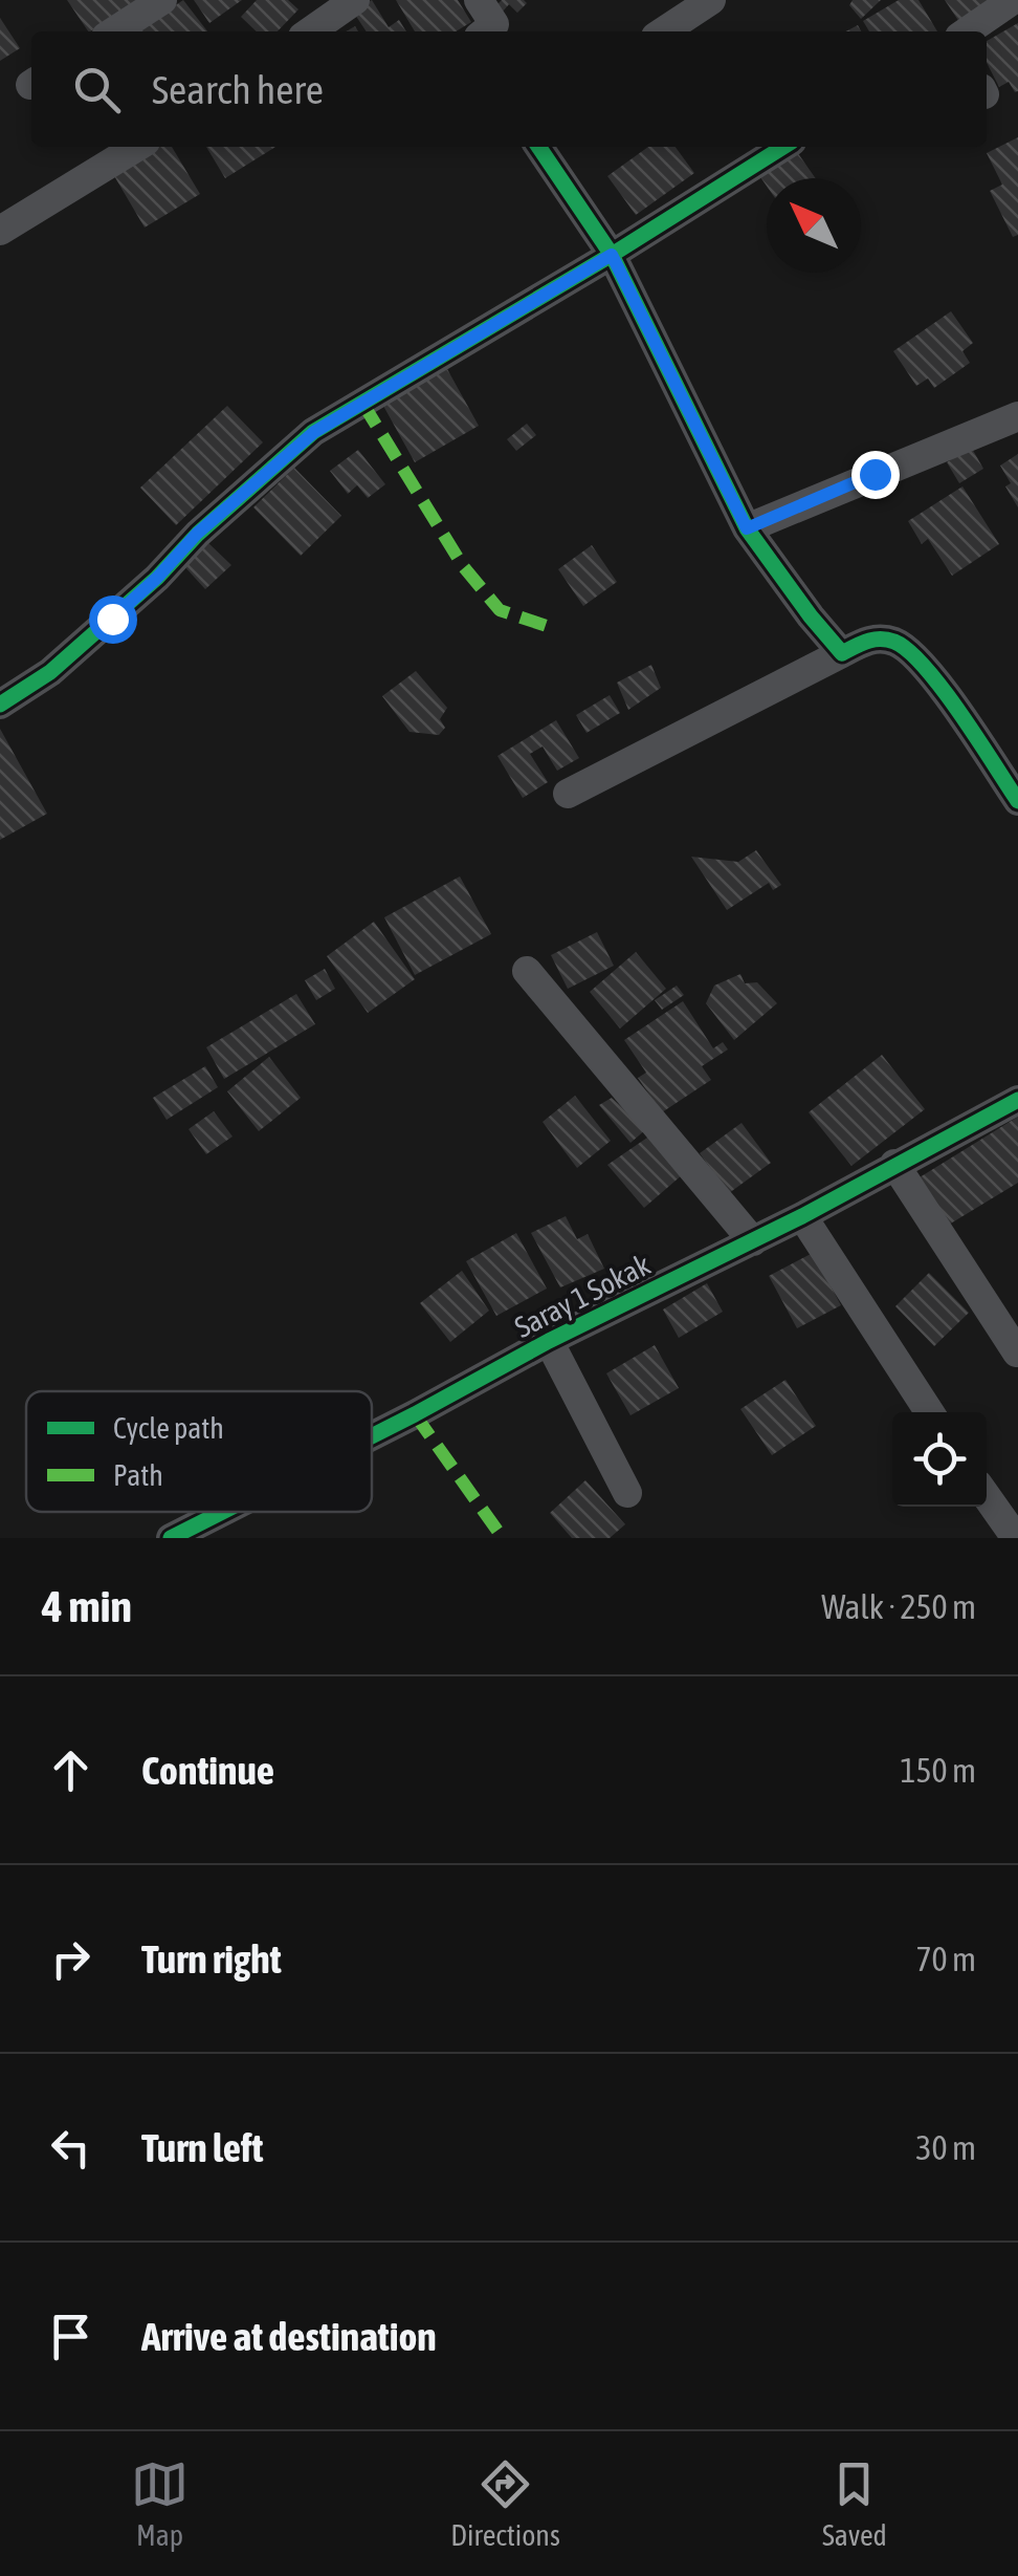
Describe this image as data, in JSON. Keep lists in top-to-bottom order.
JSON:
{
  "streets": {
    "street": ["Saray 1 Sokak"]
  },
  "legend": ["Cycle path", "Path"],
  "north": "top left",
  "page": {
    "search": "Search here",
    "heading": ["4 min", "Walk · 250 m"],
    "list": [
      ["Continue", "150 m"],
      ["Turn right", "70 m"],
      ["Turn left", "30 m"],
      "Arrive at destination"
    ],
    "nav": ["Map", "Directions", "Saved"]
  }
}
